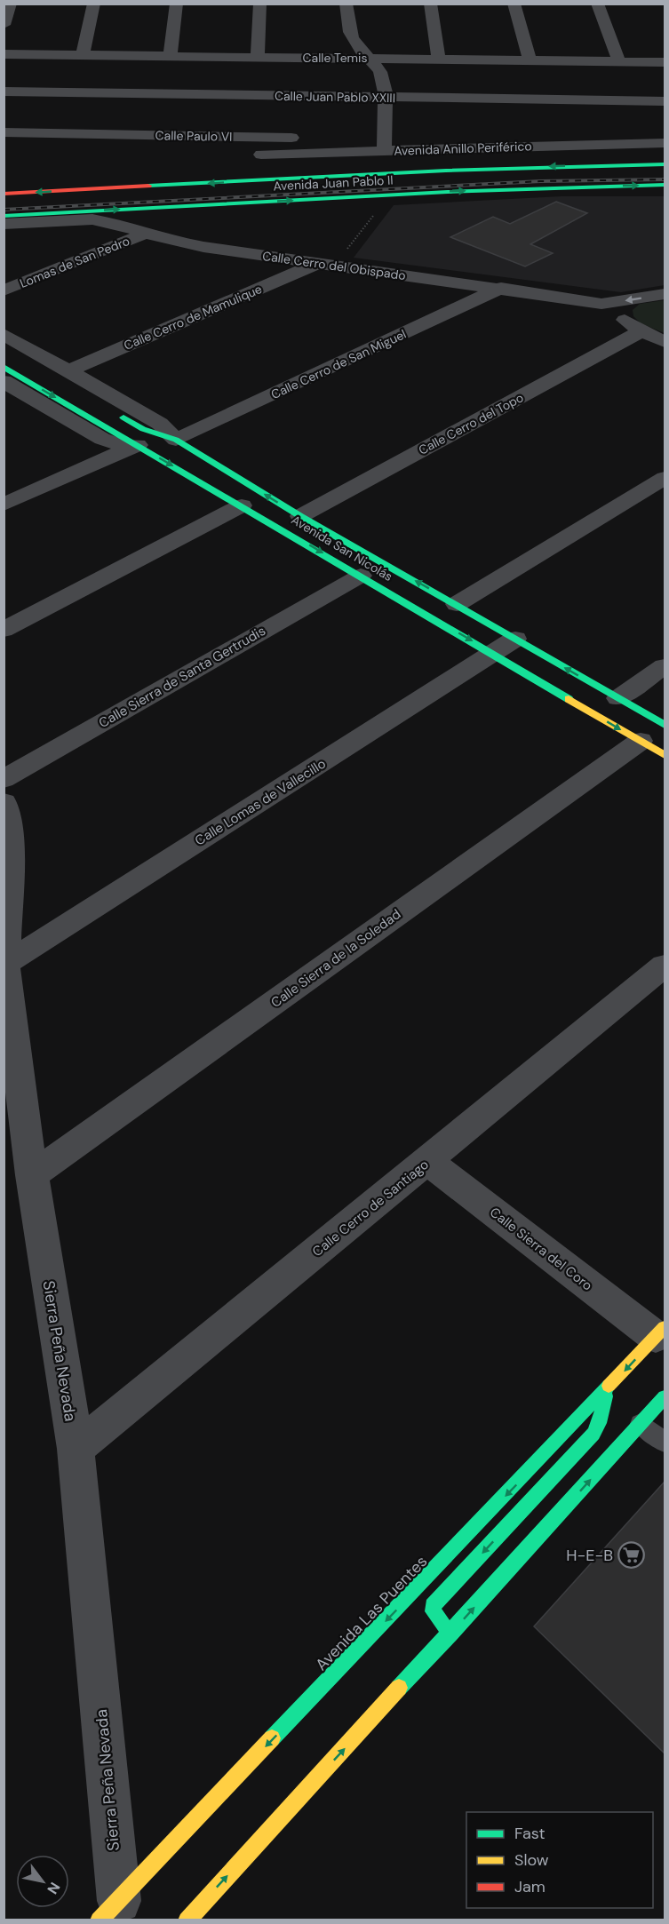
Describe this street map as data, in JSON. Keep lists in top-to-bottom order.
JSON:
{
  "streets": {
    "street": [
      "Calle Temis",
      "Calle Juan Pablo XXIII",
      "Calle Paulo VI",
      "Avenida Anillo Periférico",
      "Avenida Juan Pablo II",
      "Lomas de San Pedro",
      "Calle Cerro del Obispado",
      "Calle Cerro de Mamulique",
      "Calle Cerro de San Miguel",
      "Calle Cerro del Topo",
      "Avenida San Nicolás",
      "Calle Sierra de Santa Gertrudis",
      "Calle Lomas de Vallecillo",
      "Calle Sierra de la Soledad",
      "Calle Cerro de Santiago",
      "Calle Sierra del Coro",
      "Sierra Peña Nevada",
      "Avenida Las Puentes"
    ]
  },
  "crossings": [
    ["Calle Paulo VI", "Avenida Anillo Periférico"],
    ["Lomas de San Pedro", "Calle Cerro del Obispado"],
    ["Calle Cerro del Obispado", "Calle Cerro de Mamulique"],
    ["Calle Cerro del Obispado", "Calle Cerro de San Miguel"],
    ["Calle Cerro de San Miguel", "Avenida San Nicolás"],
    ["Calle Cerro del Topo", "Avenida San Nicolás"],
    ["Avenida San Nicolás", "Calle Sierra de Santa Gertrudis"],
    ["Avenida San Nicolás", "Calle Lomas de Vallecillo"],
    ["Avenida San Nicolás", "Calle Sierra de la Soledad"],
    ["Calle Lomas de Vallecillo", "Sierra Peña Nevada"],
    ["Calle Sierra de la Soledad", "Sierra Peña Nevada"],
    ["Calle Cerro de Santiago", "Calle Sierra del Coro"],
    ["Calle Cerro de Santiago", "Sierra Peña Nevada"],
    ["Calle Sierra del Coro", "Avenida Las Puentes"],
    ["Sierra Peña Nevada", "Avenida Las Puentes"]
  ],
  "places": {
    "supermarket": ["H-E-B"]
  },
  "legend": ["Fast", "Slow", "Jam"],
  "north": "bottom right"
}
